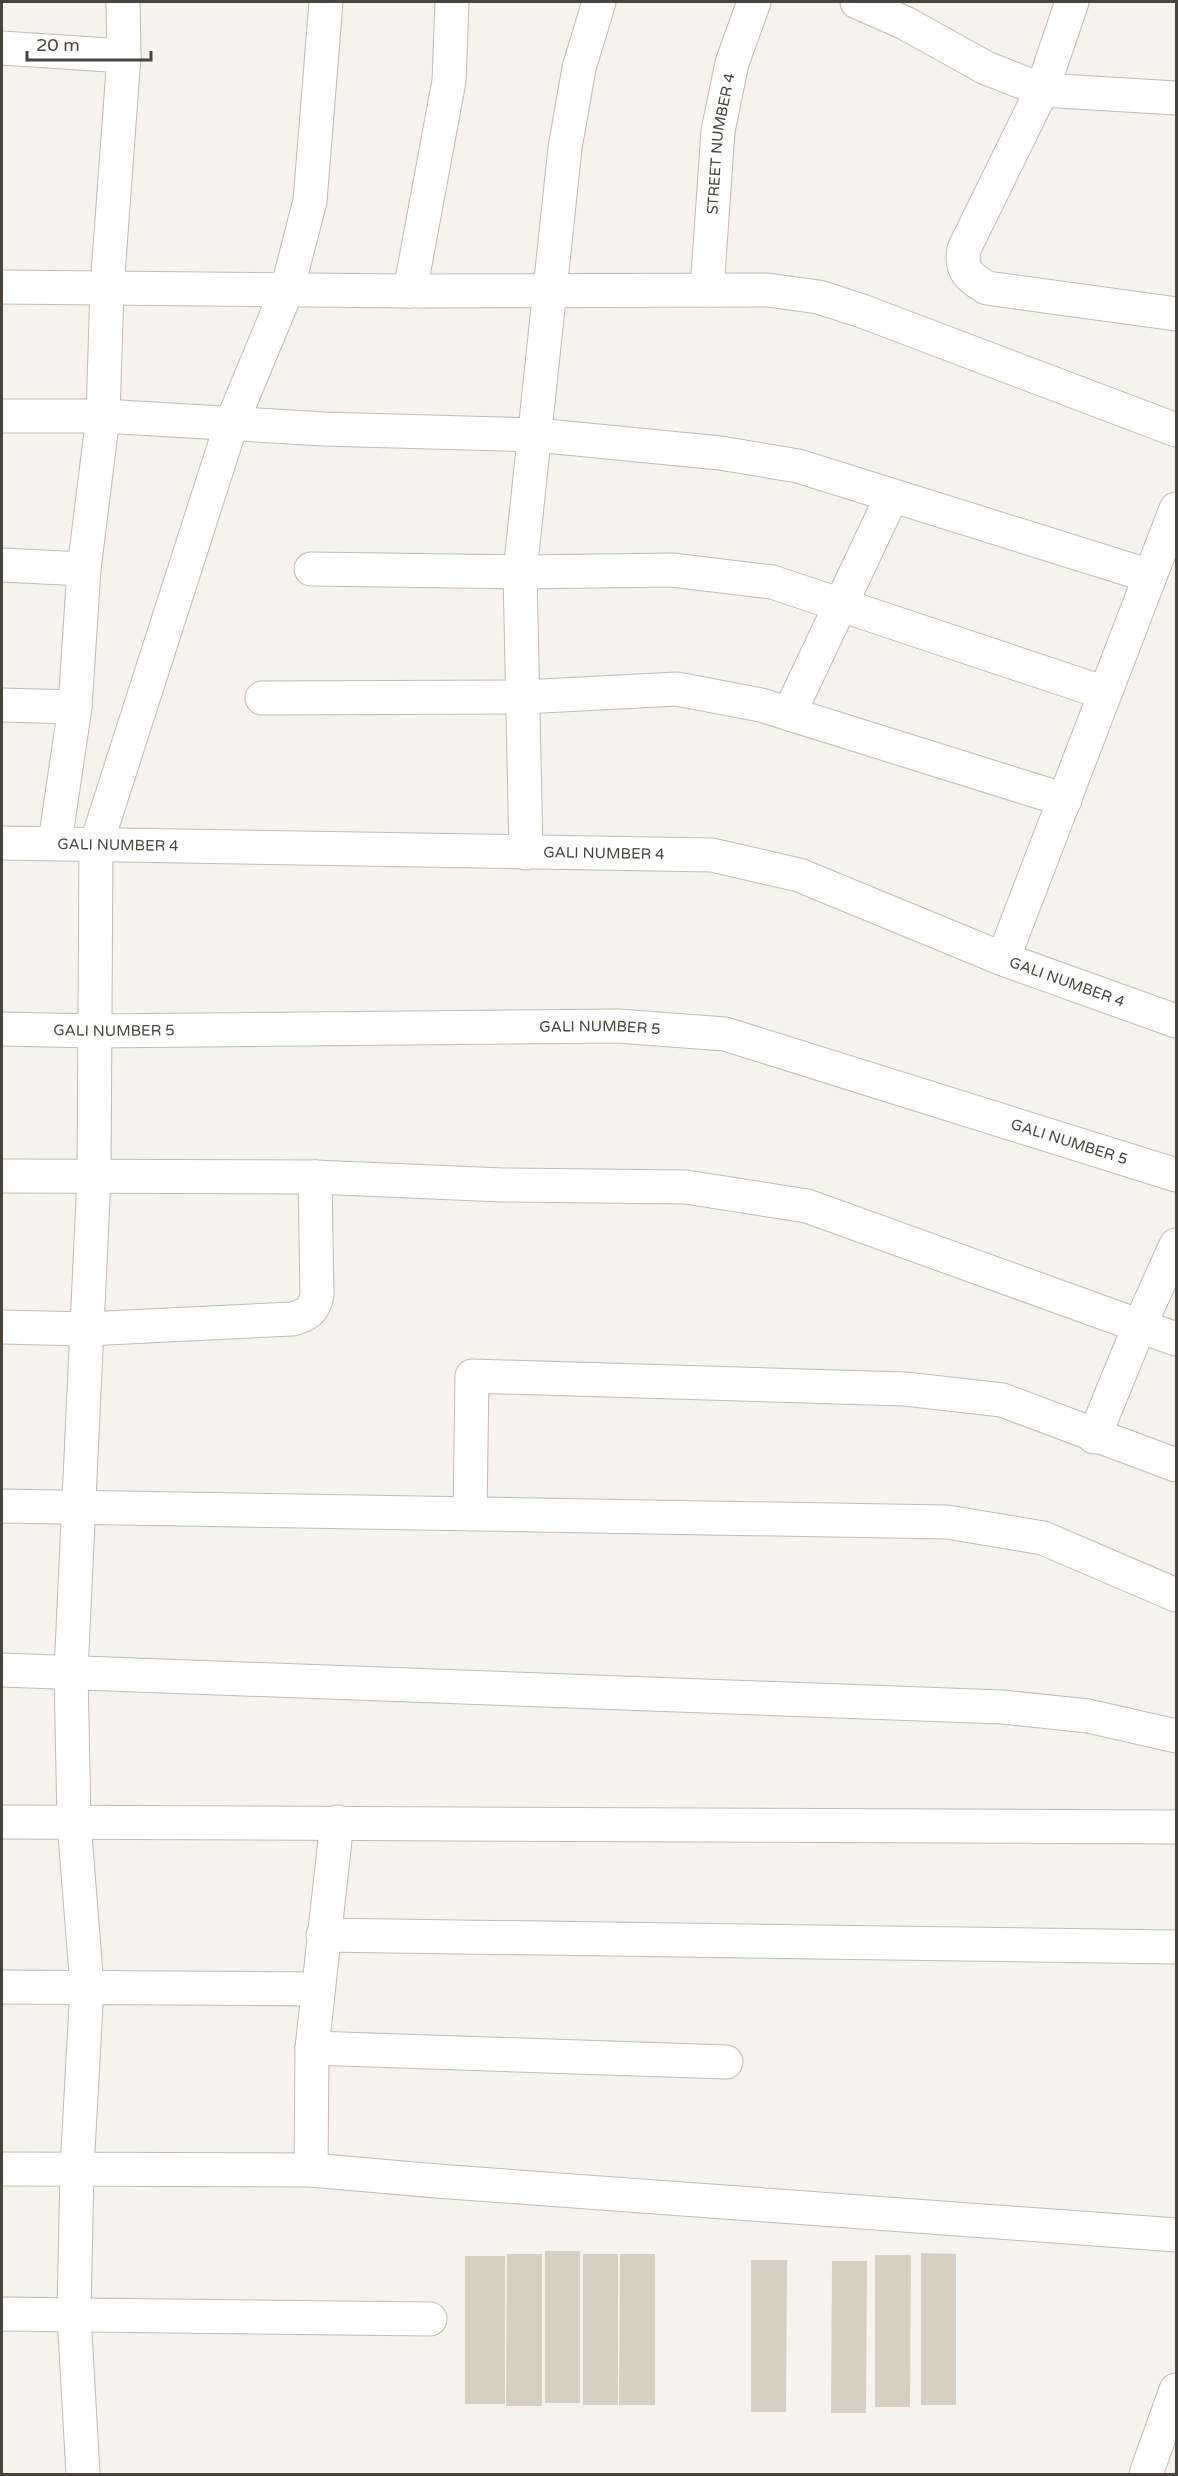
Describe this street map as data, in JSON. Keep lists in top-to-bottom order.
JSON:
{
  "streets": {
    "street": ["STREET NUMBER 4", "GALI NUMBER 4", "GALI NUMBER 5"]
  },
  "scale_bar": "20 m"
}
